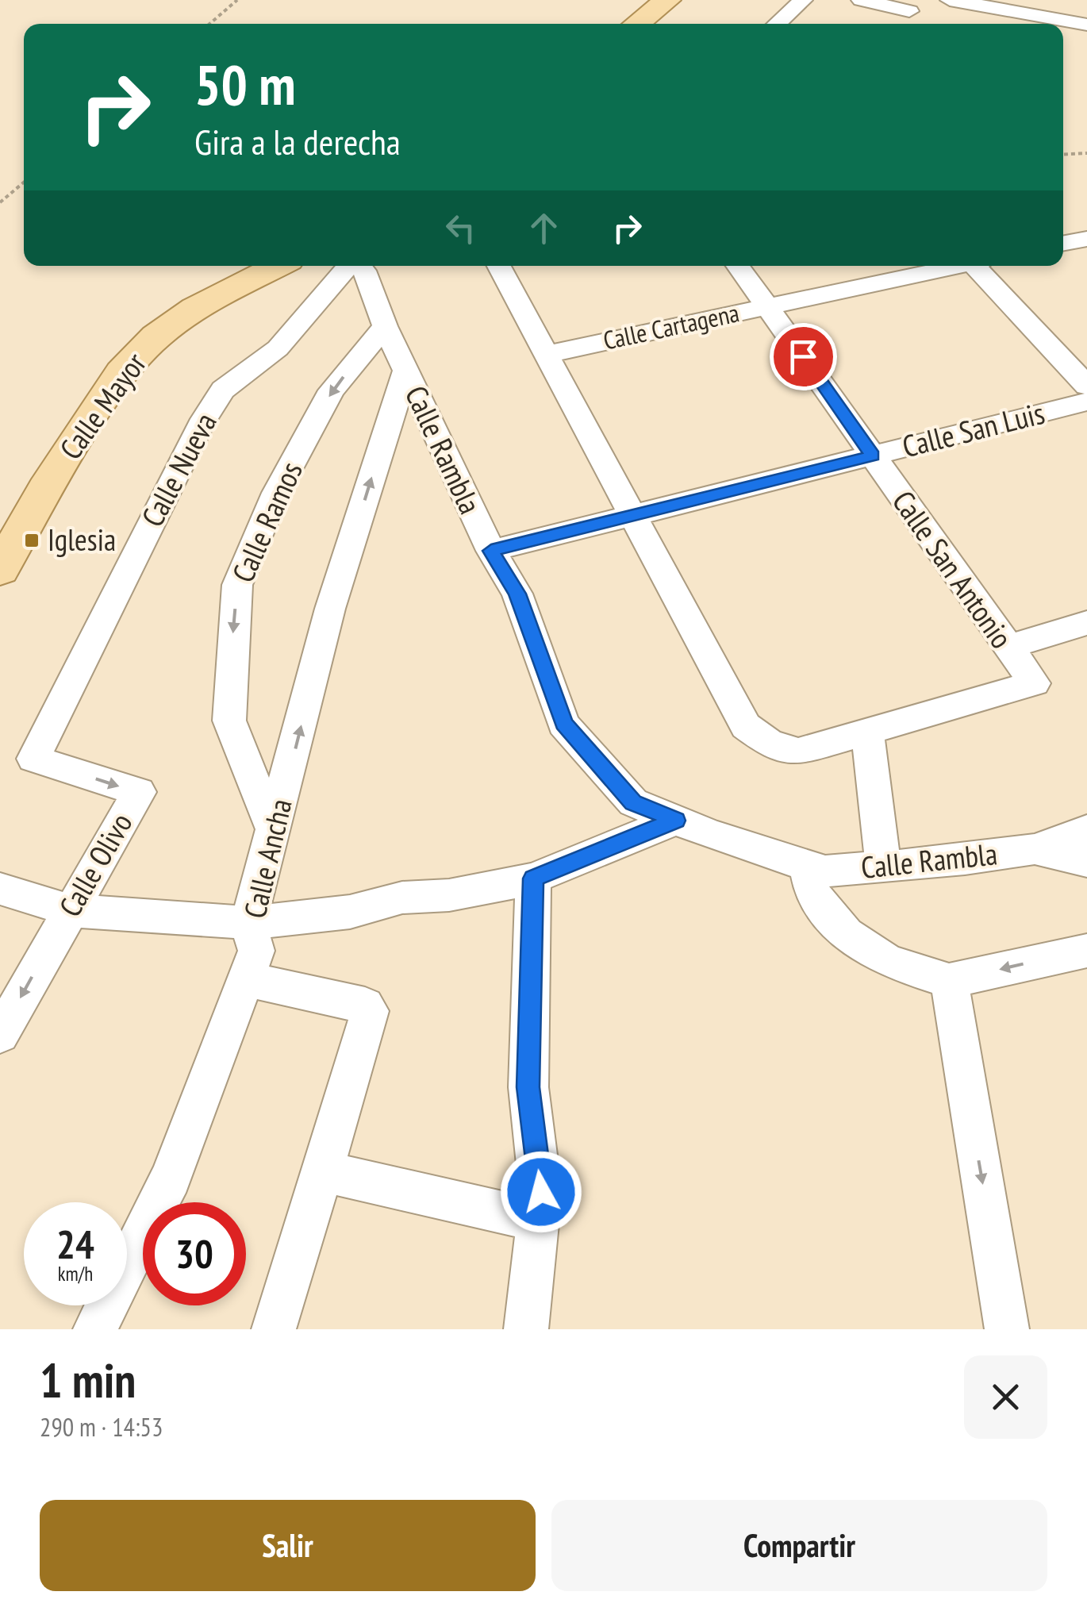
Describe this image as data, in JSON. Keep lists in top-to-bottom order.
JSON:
{
  "streets": {
    "main road": ["Calle Mayor"],
    "street": [
      "Calle Cartagena",
      "Calle San Luis",
      "Calle Rambla",
      "Calle Nueva",
      "Calle Ramos",
      "Calle San Antonio",
      "Calle Ancha",
      "Calle Olivo"
    ]
  },
  "crossings": [
    ["Calle Cartagena", "Calle San Antonio"],
    ["Calle San Luis", "Calle Rambla"],
    ["Calle San Luis", "Calle San Antonio"],
    ["Calle Rambla", "Calle Ramos"],
    ["Calle Rambla", "Calle Ancha"],
    ["Calle Nueva", "Calle Olivo"],
    ["Calle Ramos", "Calle Ancha"]
  ],
  "one_way": ["Calle Ramos", "Calle Ancha"],
  "places": {
    "transit": ["Iglesia"]
  },
  "page": {
    "turn": ["50 m", "Gira a la derecha"],
    "speed": "24 km/h",
    "limit": "30",
    "heading": ["1 min", "290 m · 14:53"],
    "buttons": ["Salir", "Compartir"]
  }
}
